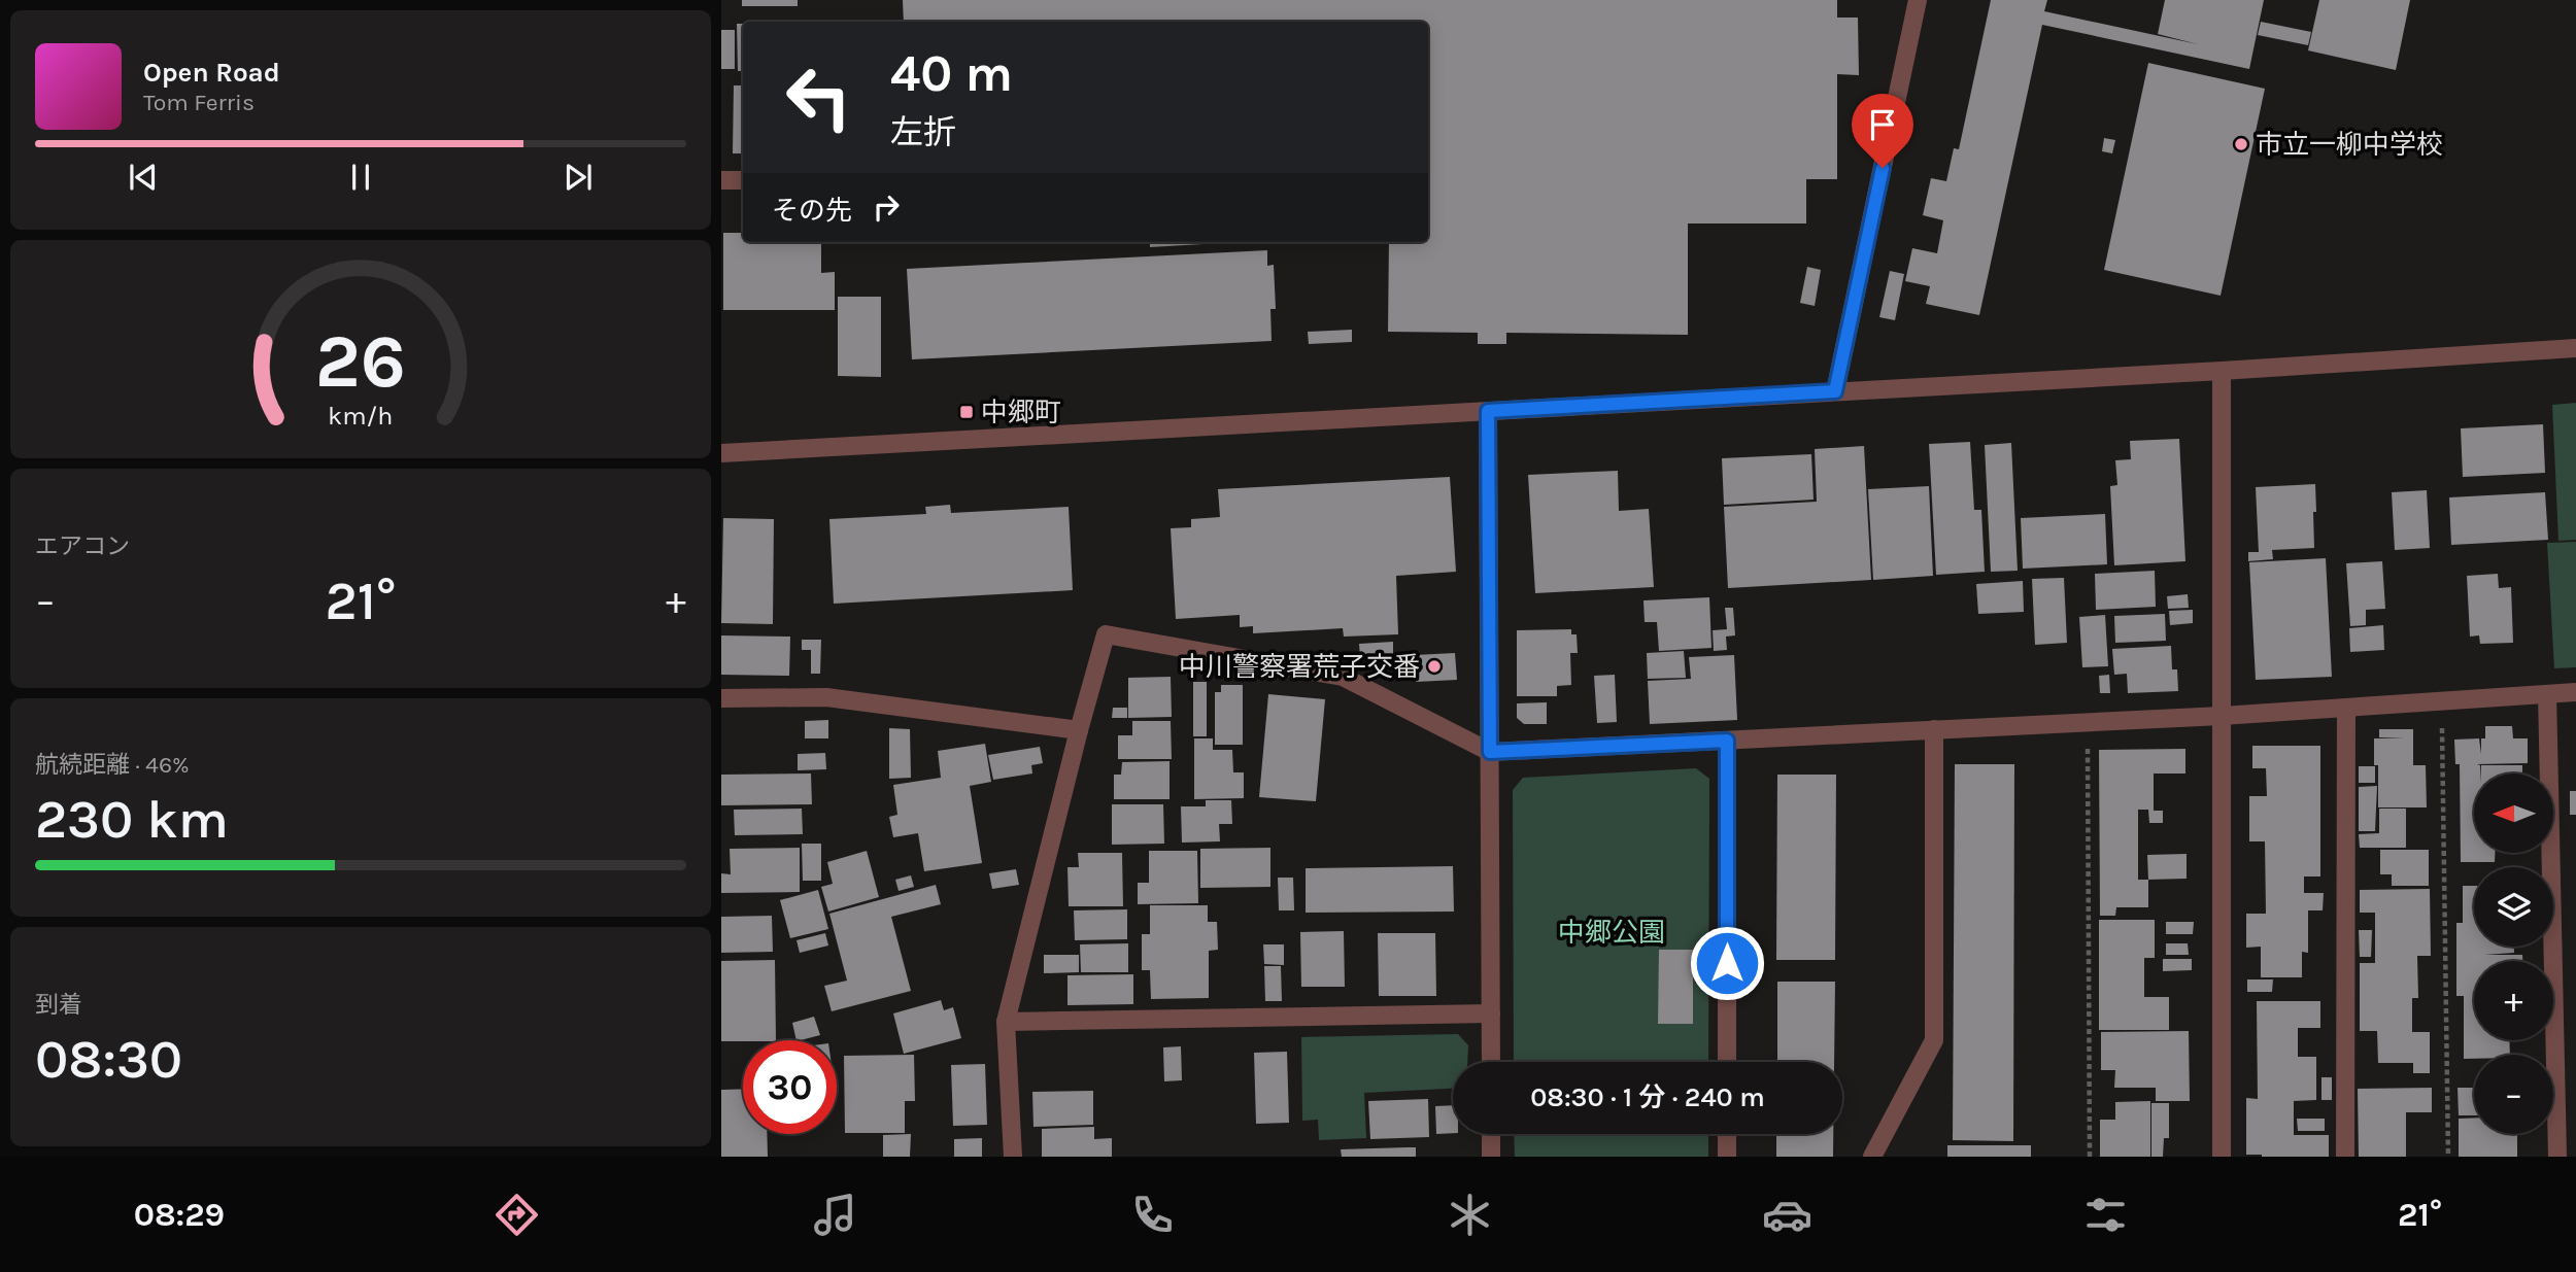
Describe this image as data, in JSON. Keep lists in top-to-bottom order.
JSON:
{
  "parks": ["中郷公園"],
  "places": {
    "other": ["市立一柳中学校", "中川警察署荒子交番"],
    "transit": ["中郷町"]
  },
  "north": "left",
  "page": {
    "turn": ["40 m", "左折"],
    "song": ["Open Road", "Tom Ferris"],
    "then": "その先",
    "tile": [
      "エアコン",
      ["航続距離 · 46%", "230 km"],
      ["到着", "08:30"]
    ],
    "heat": ["−", "21°", "+"],
    "map_buttons": ["+", "−"],
    "limit": "30",
    "trip": "08:30 · 1 分 · 240 m",
    "tabs": ["08:29", "21°"],
    "gauge": ["26", "km/h"]
  }
}
